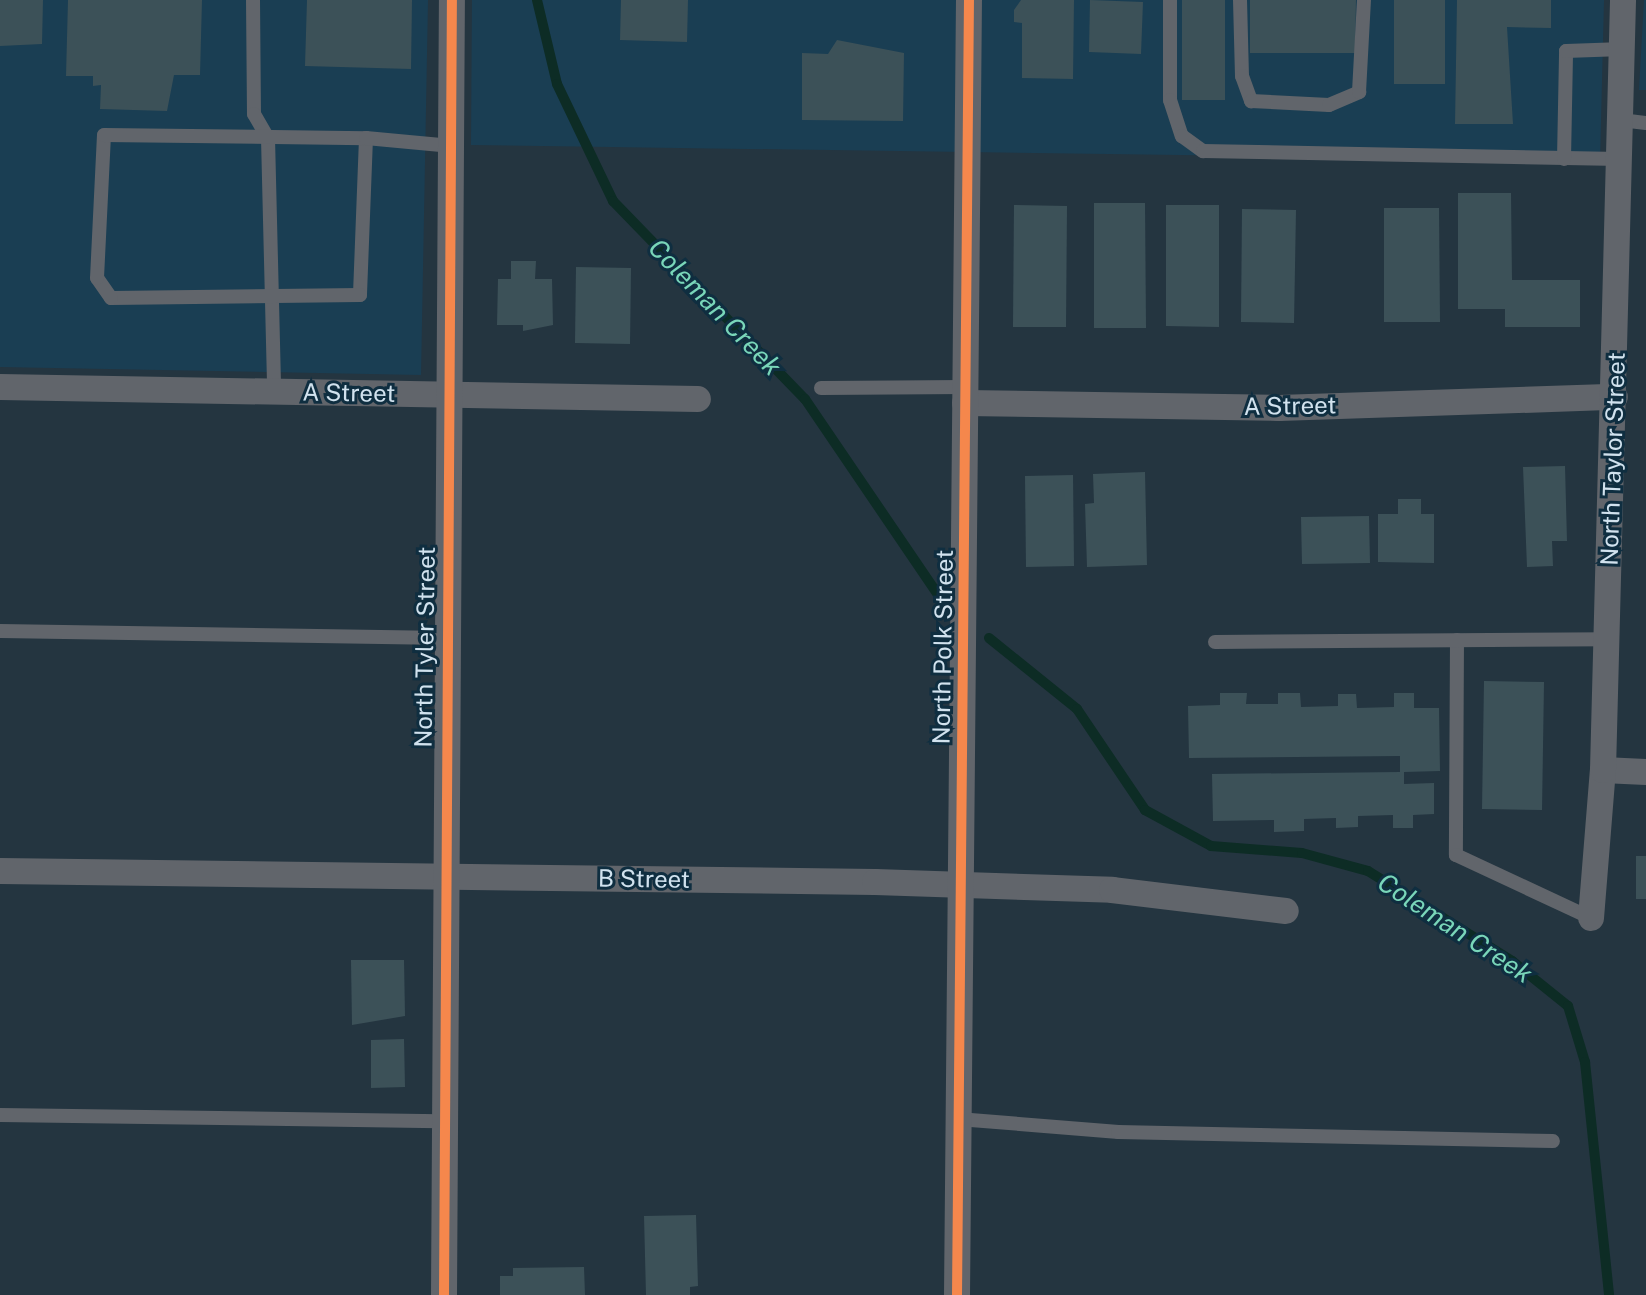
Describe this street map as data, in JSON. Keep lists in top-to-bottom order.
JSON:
{
  "streets": {
    "street": [
      "A Street",
      "North Taylor Street",
      "North Tyler Street",
      "North Polk Street",
      "B Street"
    ]
  },
  "crossings": [
    ["A Street", "North Taylor Street"],
    ["A Street", "North Tyler Street"],
    ["A Street", "North Polk Street"],
    ["North Tyler Street", "B Street"],
    ["North Polk Street", "B Street"]
  ],
  "water": ["Coleman Creek"]
}
